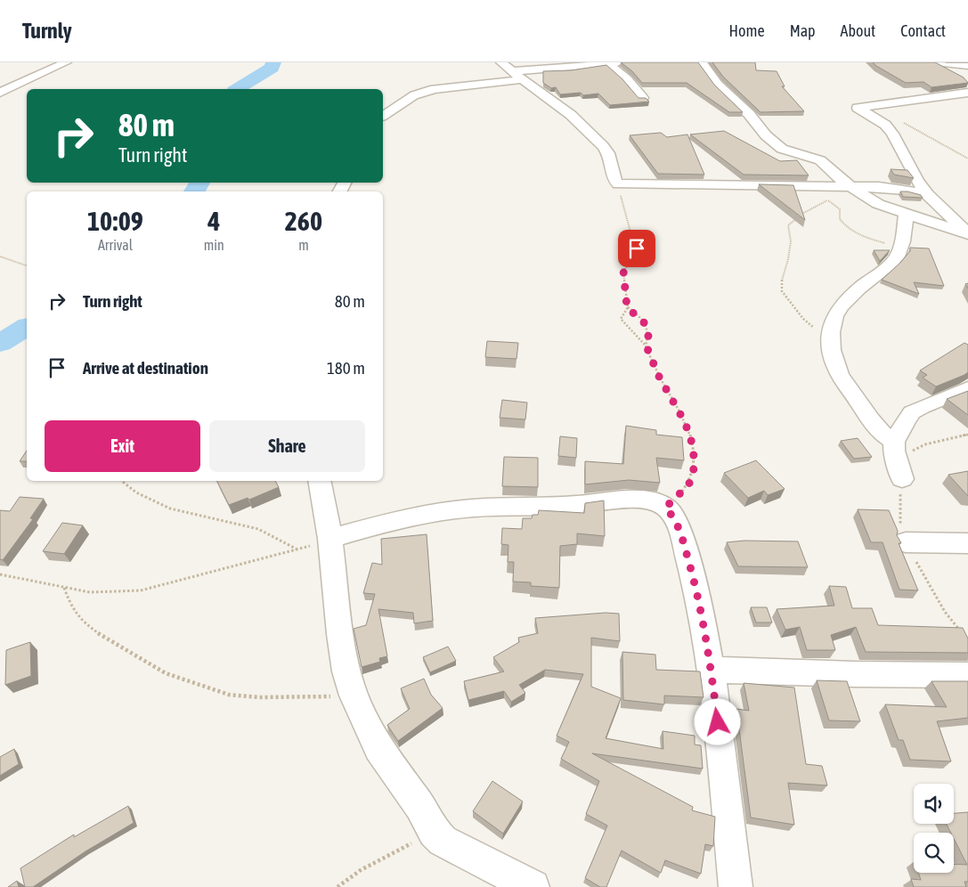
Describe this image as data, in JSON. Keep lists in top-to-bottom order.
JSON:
{
  "page": {
    "header": "Turnly",
    "nav": [
      "Home",
      "Map",
      "About",
      "Contact"
    ],
    "turn": ["80 m", "Turn right"],
    "eta": [
      "10:09",
      "Arrival",
      "4",
      "min",
      "260",
      "m"
    ],
    "list": [
      {
        "name": "Turn right",
        "value": "80 m"
      },
      {
        "name": "Arrive at destination",
        "value": "180 m"
      }
    ],
    "buttons": ["Exit", "Share"]
  }
}
